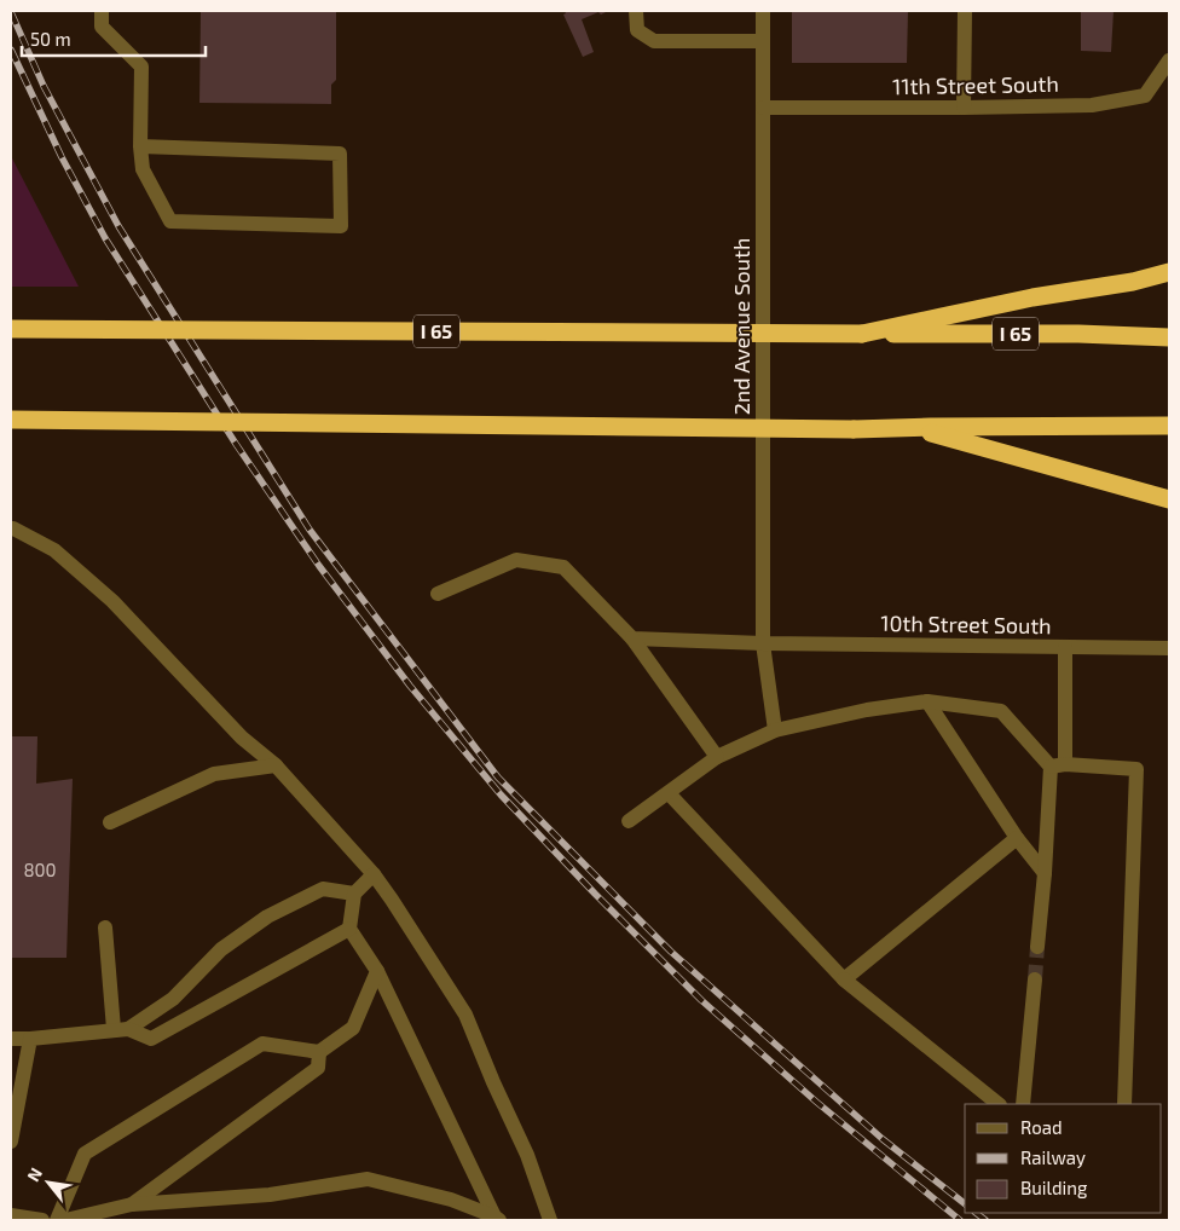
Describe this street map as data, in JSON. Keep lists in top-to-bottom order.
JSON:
{
  "streets": {
    "highway": ["I 65"],
    "street": ["11th Street South", "2nd Avenue South", "10th Street South"]
  },
  "crossings": [
    ["11th Street South", "2nd Avenue South"],
    ["2nd Avenue South", "10th Street South"]
  ],
  "house_numbers": ["800"],
  "legend": ["Road", "Railway", "Building"],
  "scale_bar": "50 m",
  "north": "top left"
}
